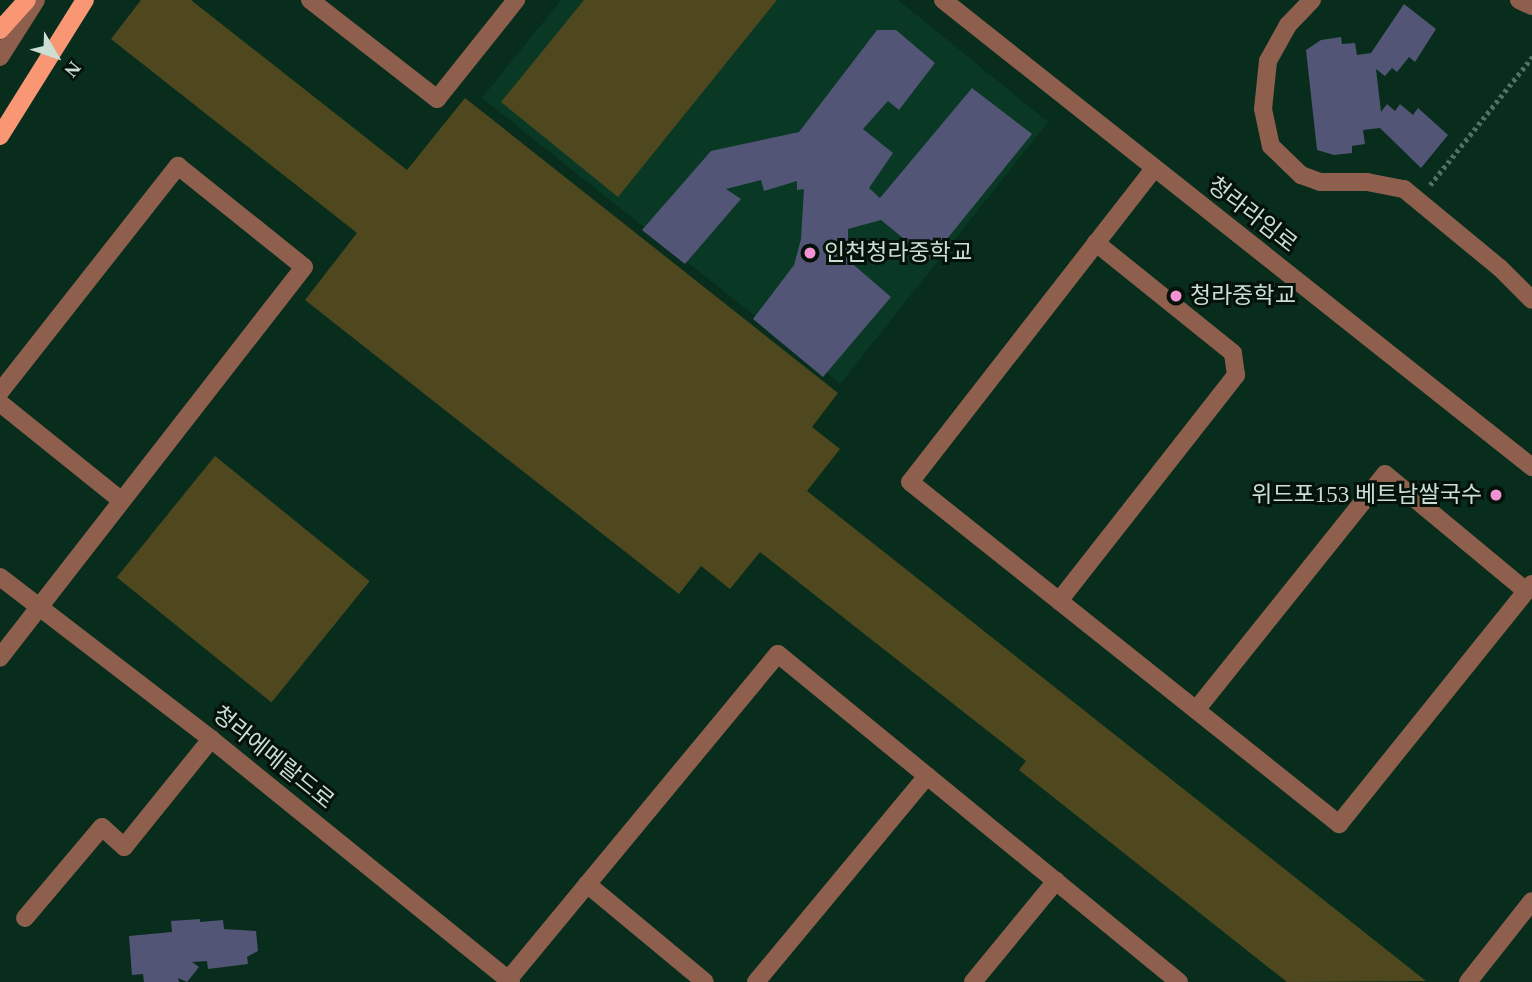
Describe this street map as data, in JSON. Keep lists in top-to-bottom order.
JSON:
{
  "streets": {
    "street": ["청라라임로", "청라에메랄드로"]
  },
  "places": ["인천청라중학교", "청라중학교", "위드포153 베트남쌀국수"],
  "north": "bottom right"
}
